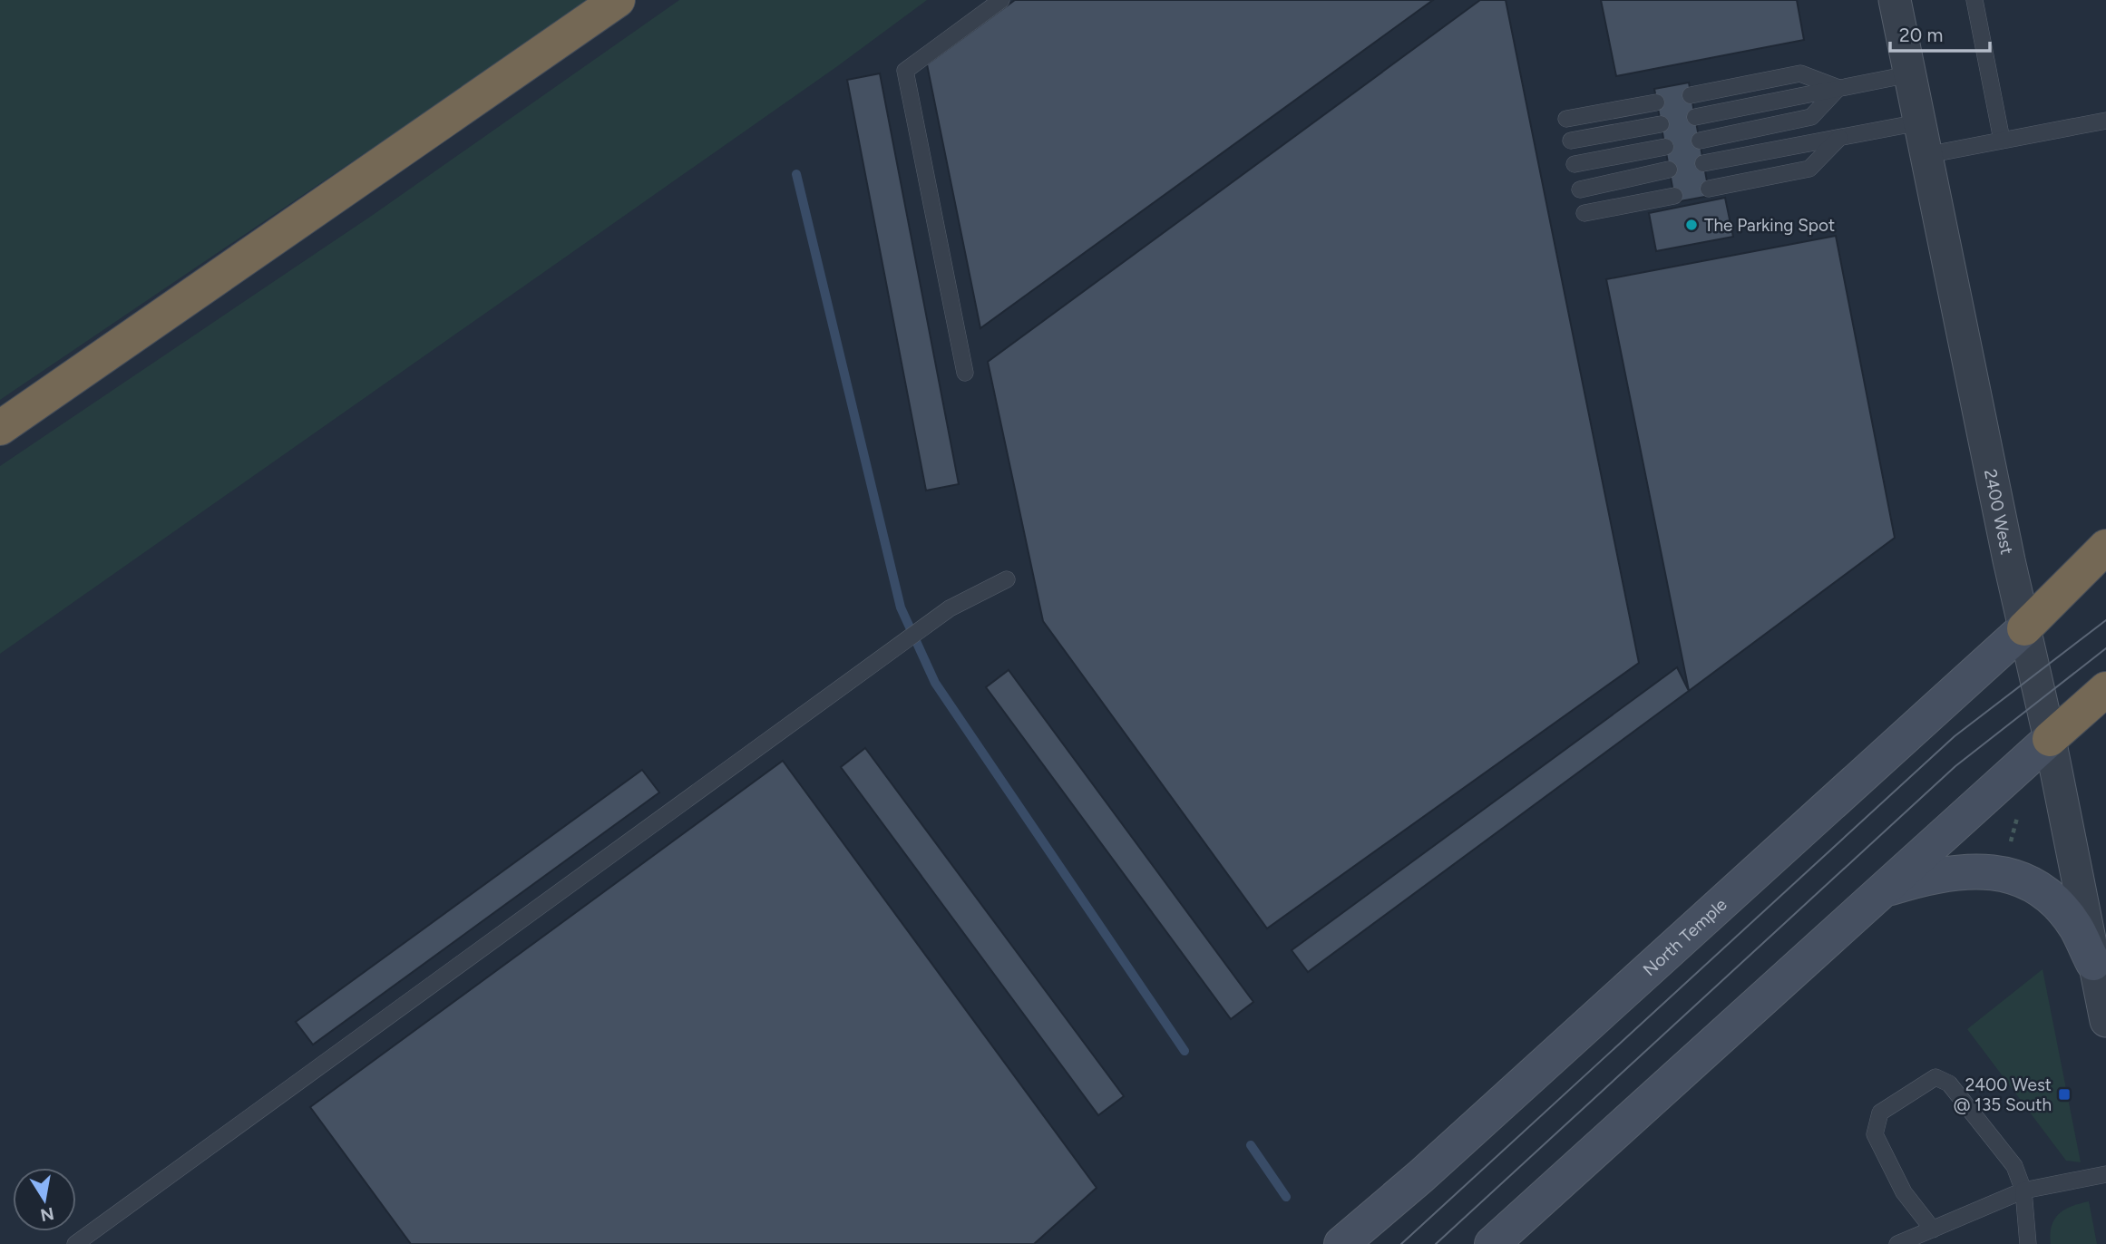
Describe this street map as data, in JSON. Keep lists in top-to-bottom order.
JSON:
{
  "streets": {
    "main road": ["North Temple"],
    "street": ["2400 West"]
  },
  "crossings": [
    ["2400 West", "North Temple"]
  ],
  "places": {
    "other": ["The Parking Spot"],
    "transit": ["2400 West @ 135 South"]
  },
  "scale_bar": "20 m",
  "north": "bottom"
}
